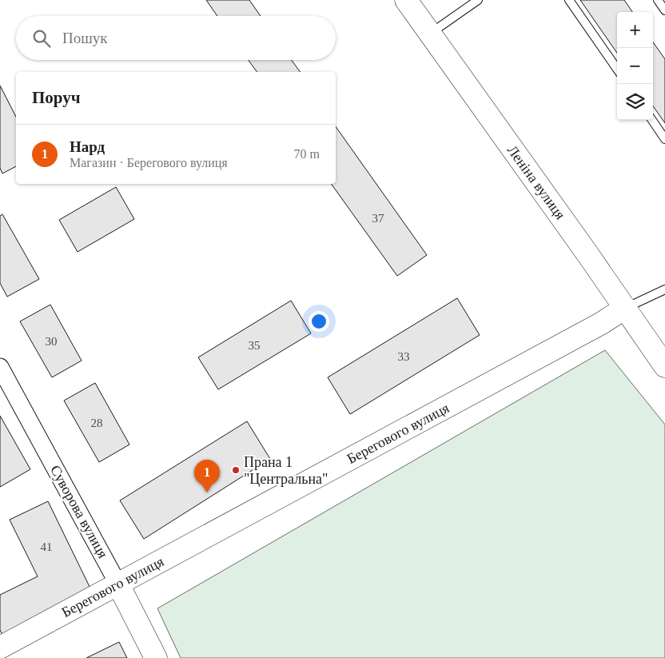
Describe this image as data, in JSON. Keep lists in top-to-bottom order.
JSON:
{
  "streets": {
    "street": ["Леніна вулиця", "Берегового вулиця", "Суворова вулиця"]
  },
  "crossings": [
    ["Леніна вулиця", "Берегового вулиця"],
    ["Берегового вулиця", "Суворова вулиця"]
  ],
  "places": ["Прана 1 \"Центральна\""],
  "house_numbers": [
    "37",
    "30",
    "35",
    "33",
    "28",
    "41"
  ],
  "page": {
    "map_buttons": ["+", "−"],
    "search": "Пошук",
    "heading": "Поруч",
    "list": [
      {
        "mark": "1",
        "name": "Нард",
        "note": "Магазин · Берегового вулиця",
        "value": "70 m"
      }
    ],
    "pins": "1"
  }
}
